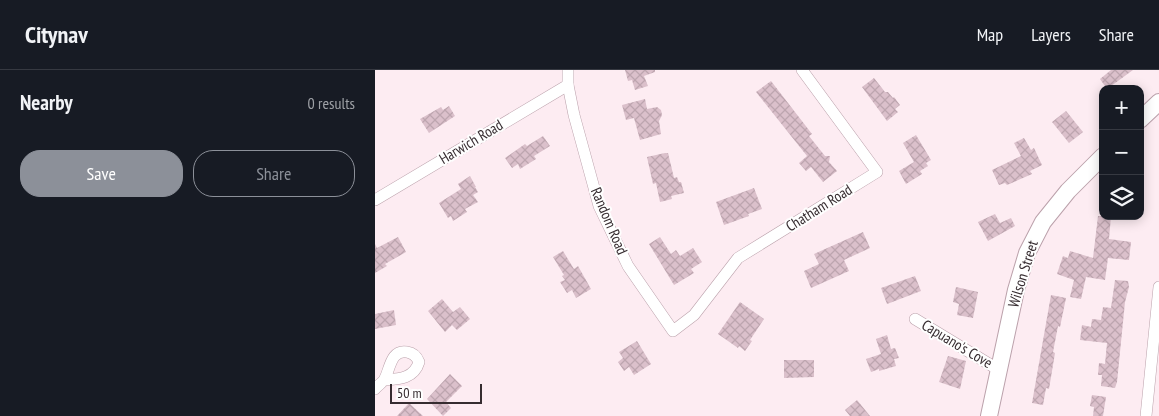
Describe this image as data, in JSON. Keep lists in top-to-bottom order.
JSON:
{
  "streets": {
    "main road": ["Wilson Street"],
    "street": [
      "Harwich Road",
      "Chatham Road",
      "Random Road",
      "Capuano's Cove"
    ]
  },
  "crossings": [
    ["Harwich Road", "Random Road"],
    ["Chatham Road", "Random Road"],
    ["Wilson Street", "Capuano's Cove"]
  ],
  "scale_bar": "50 m",
  "page": {
    "header": "Citynav",
    "nav": ["Map", "Layers", "Share"],
    "heading": ["Nearby", "0 results"],
    "map_buttons": ["+", "−"],
    "buttons": ["Save", "Share"],
    "scale": "50 m"
  }
}
